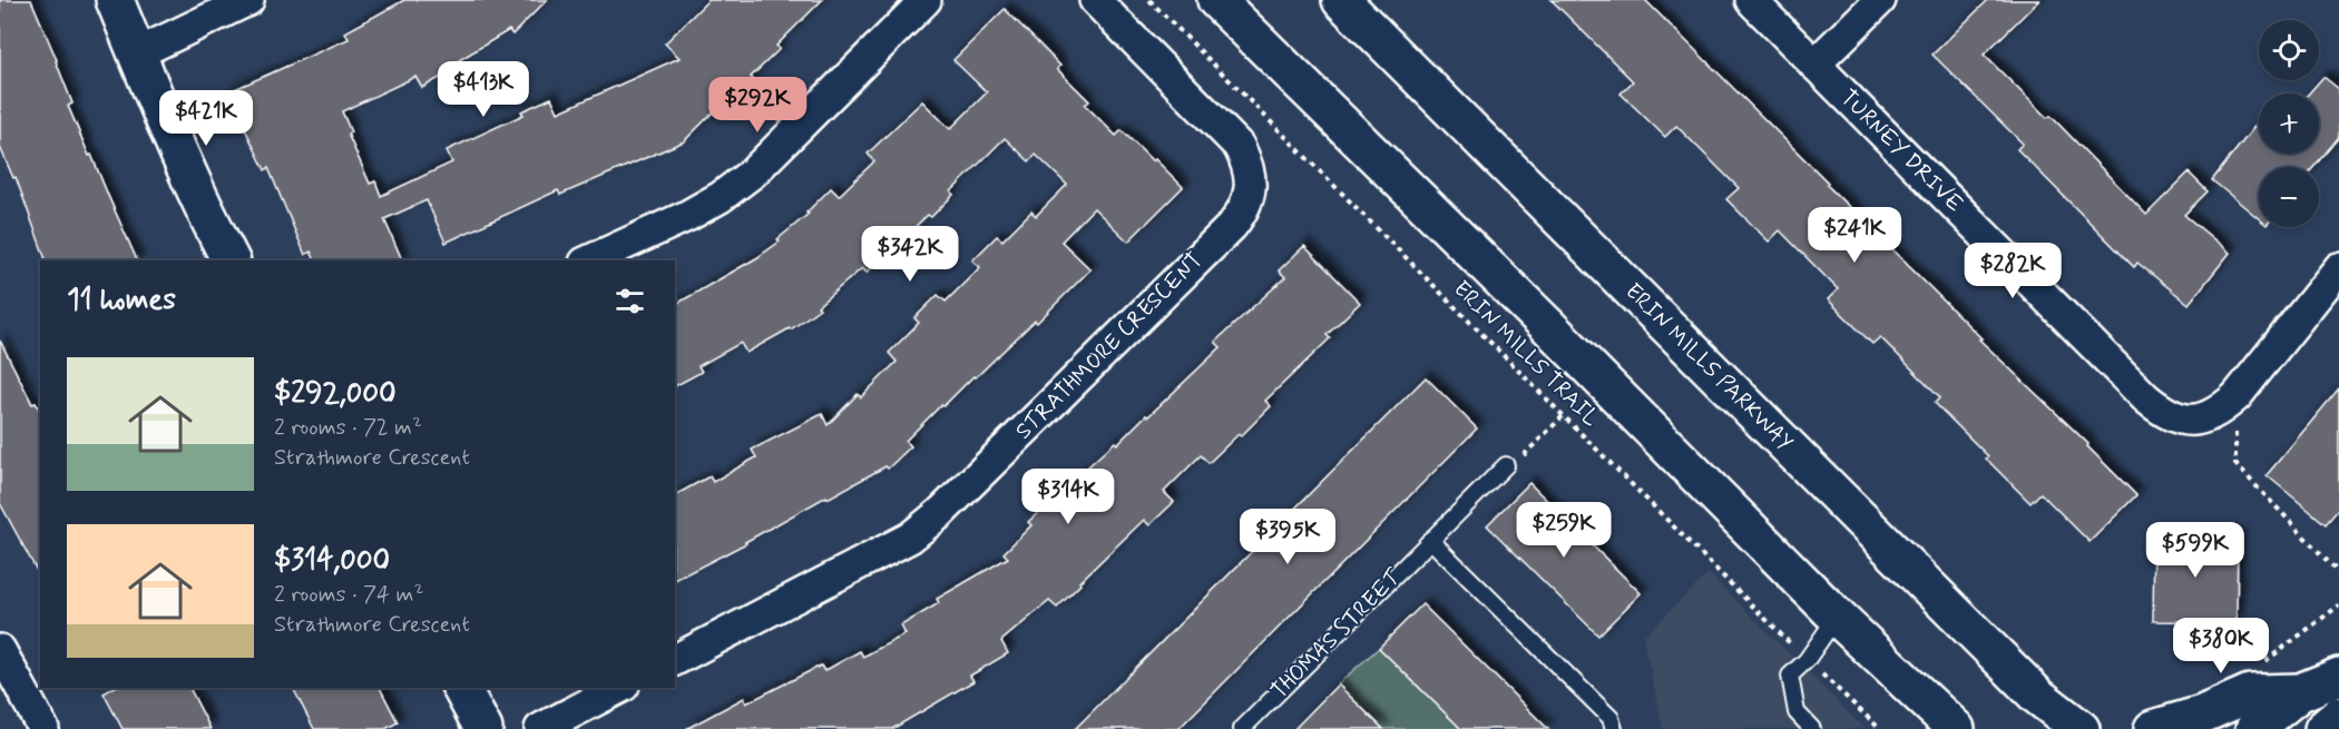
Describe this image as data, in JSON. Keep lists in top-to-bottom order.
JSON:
{
  "streets": {
    "main road": ["ERIN MILLS PARKWAY"],
    "street": ["TURNEY DRIVE", "STRATHMORE CRESCENT"],
    "lane": ["THOMAS STREET"],
    "path": ["ERIN MILLS TRAIL"]
  },
  "page": {
    "map_buttons": ["+", "−"],
    "price": [
      "$413K",
      "$292K",
      "$421K",
      "$241K",
      "$342K",
      "$282K",
      "$314K",
      "$259K",
      "$395K",
      "$599K",
      "$380K"
    ],
    "heading": "11 homes",
    "list": [
      {
        "name": "$292,000",
        "note": "2 rooms · 72 m² · Strathmore Crescent"
      },
      {
        "name": "$314,000",
        "note": "2 rooms · 74 m² · Strathmore Crescent"
      }
    ]
  }
}
